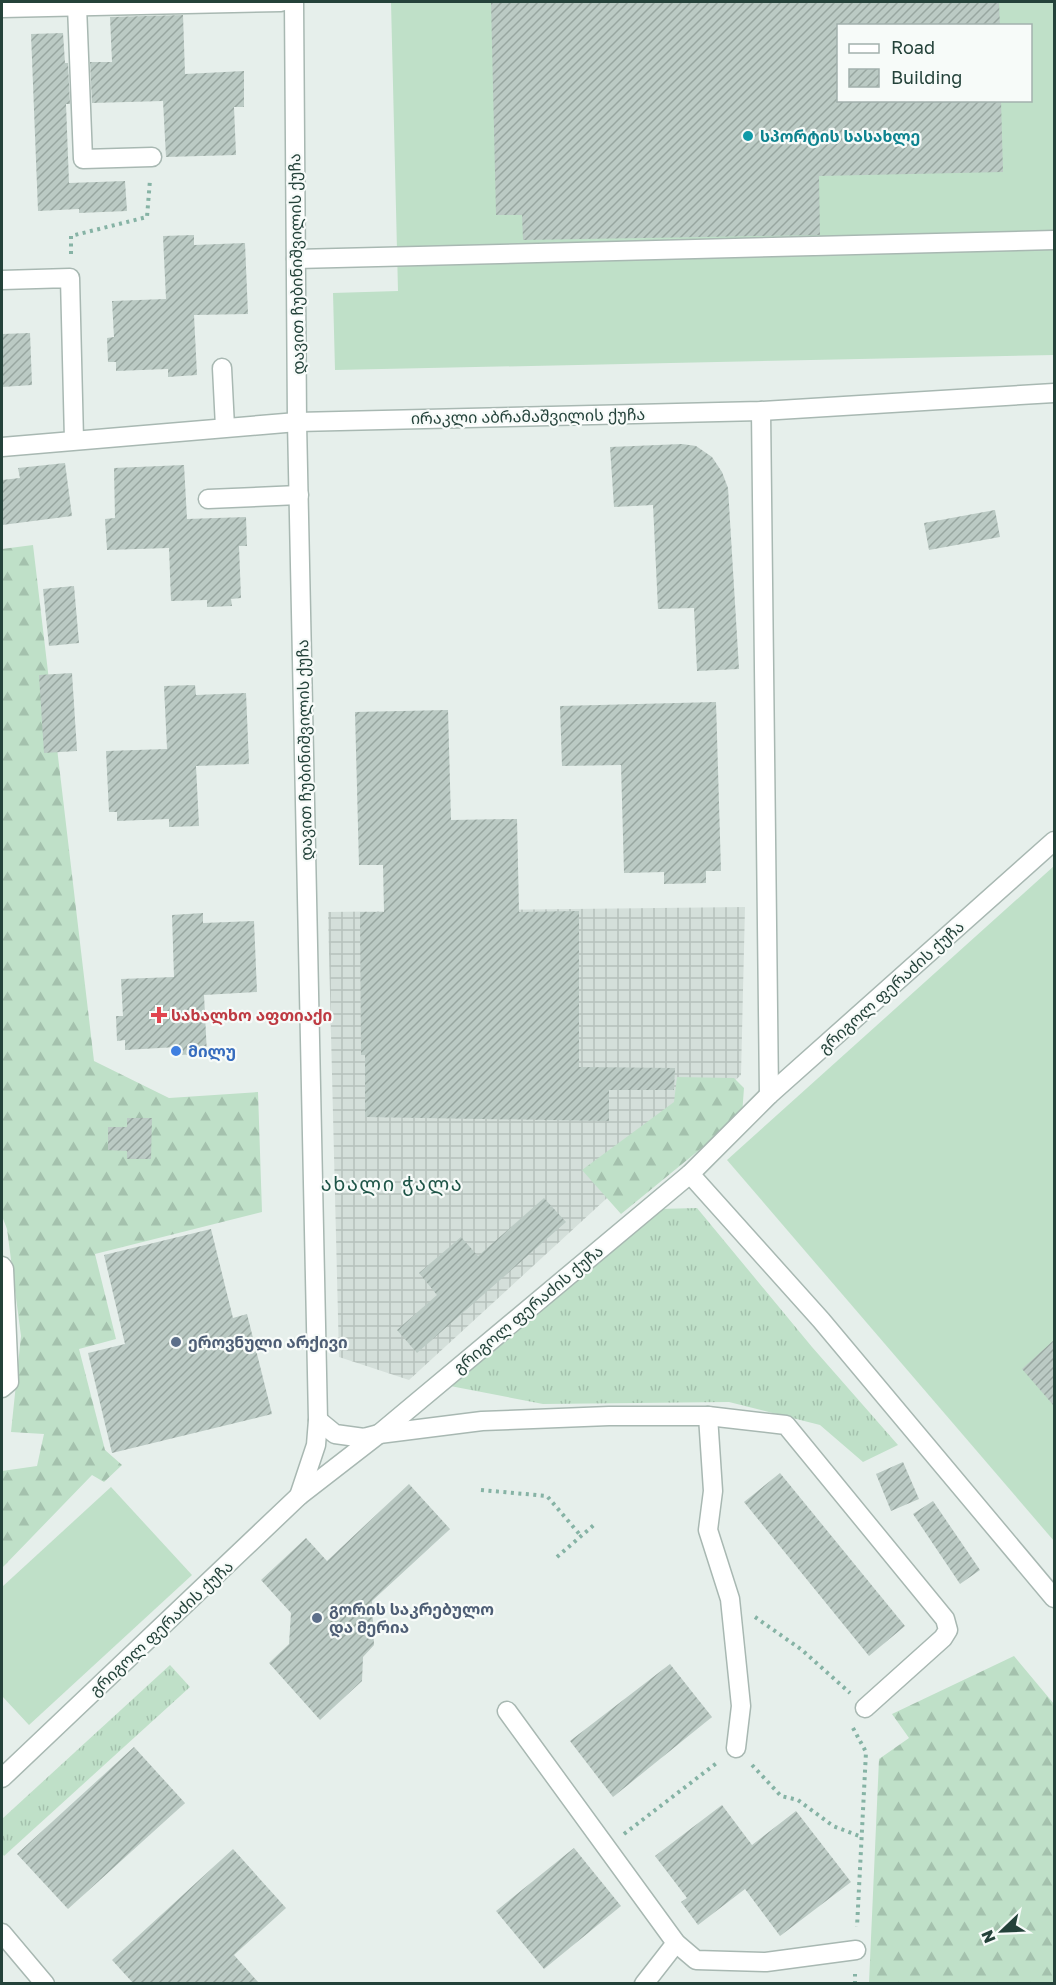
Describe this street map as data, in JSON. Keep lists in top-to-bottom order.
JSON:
{
  "streets": {
    "street": ["დავით ჩუბინიშვილის ქუჩა", "ირაკლი აბრამაშვილის ქუჩა", "გრიგოლ ფერაძის ქუჩა"]
  },
  "crossings": [
    ["დავით ჩუბინიშვილის ქუჩა", "ირაკლი აბრამაშვილის ქუჩა"],
    ["დავით ჩუბინიშვილის ქუჩა", "გრიგოლ ფერაძის ქუჩა"]
  ],
  "districts": ["ახალი ჭალა"],
  "places": {
    "other": [
      "სპორტის სასახლე",
      "მილუ",
      "ეროვნული არქივი",
      "გორის საკრებულო და მერია"
    ],
    "health": ["სახალხო აფთიაქი"]
  },
  "legend": ["Road", "Building"],
  "north": "bottom left"
}
